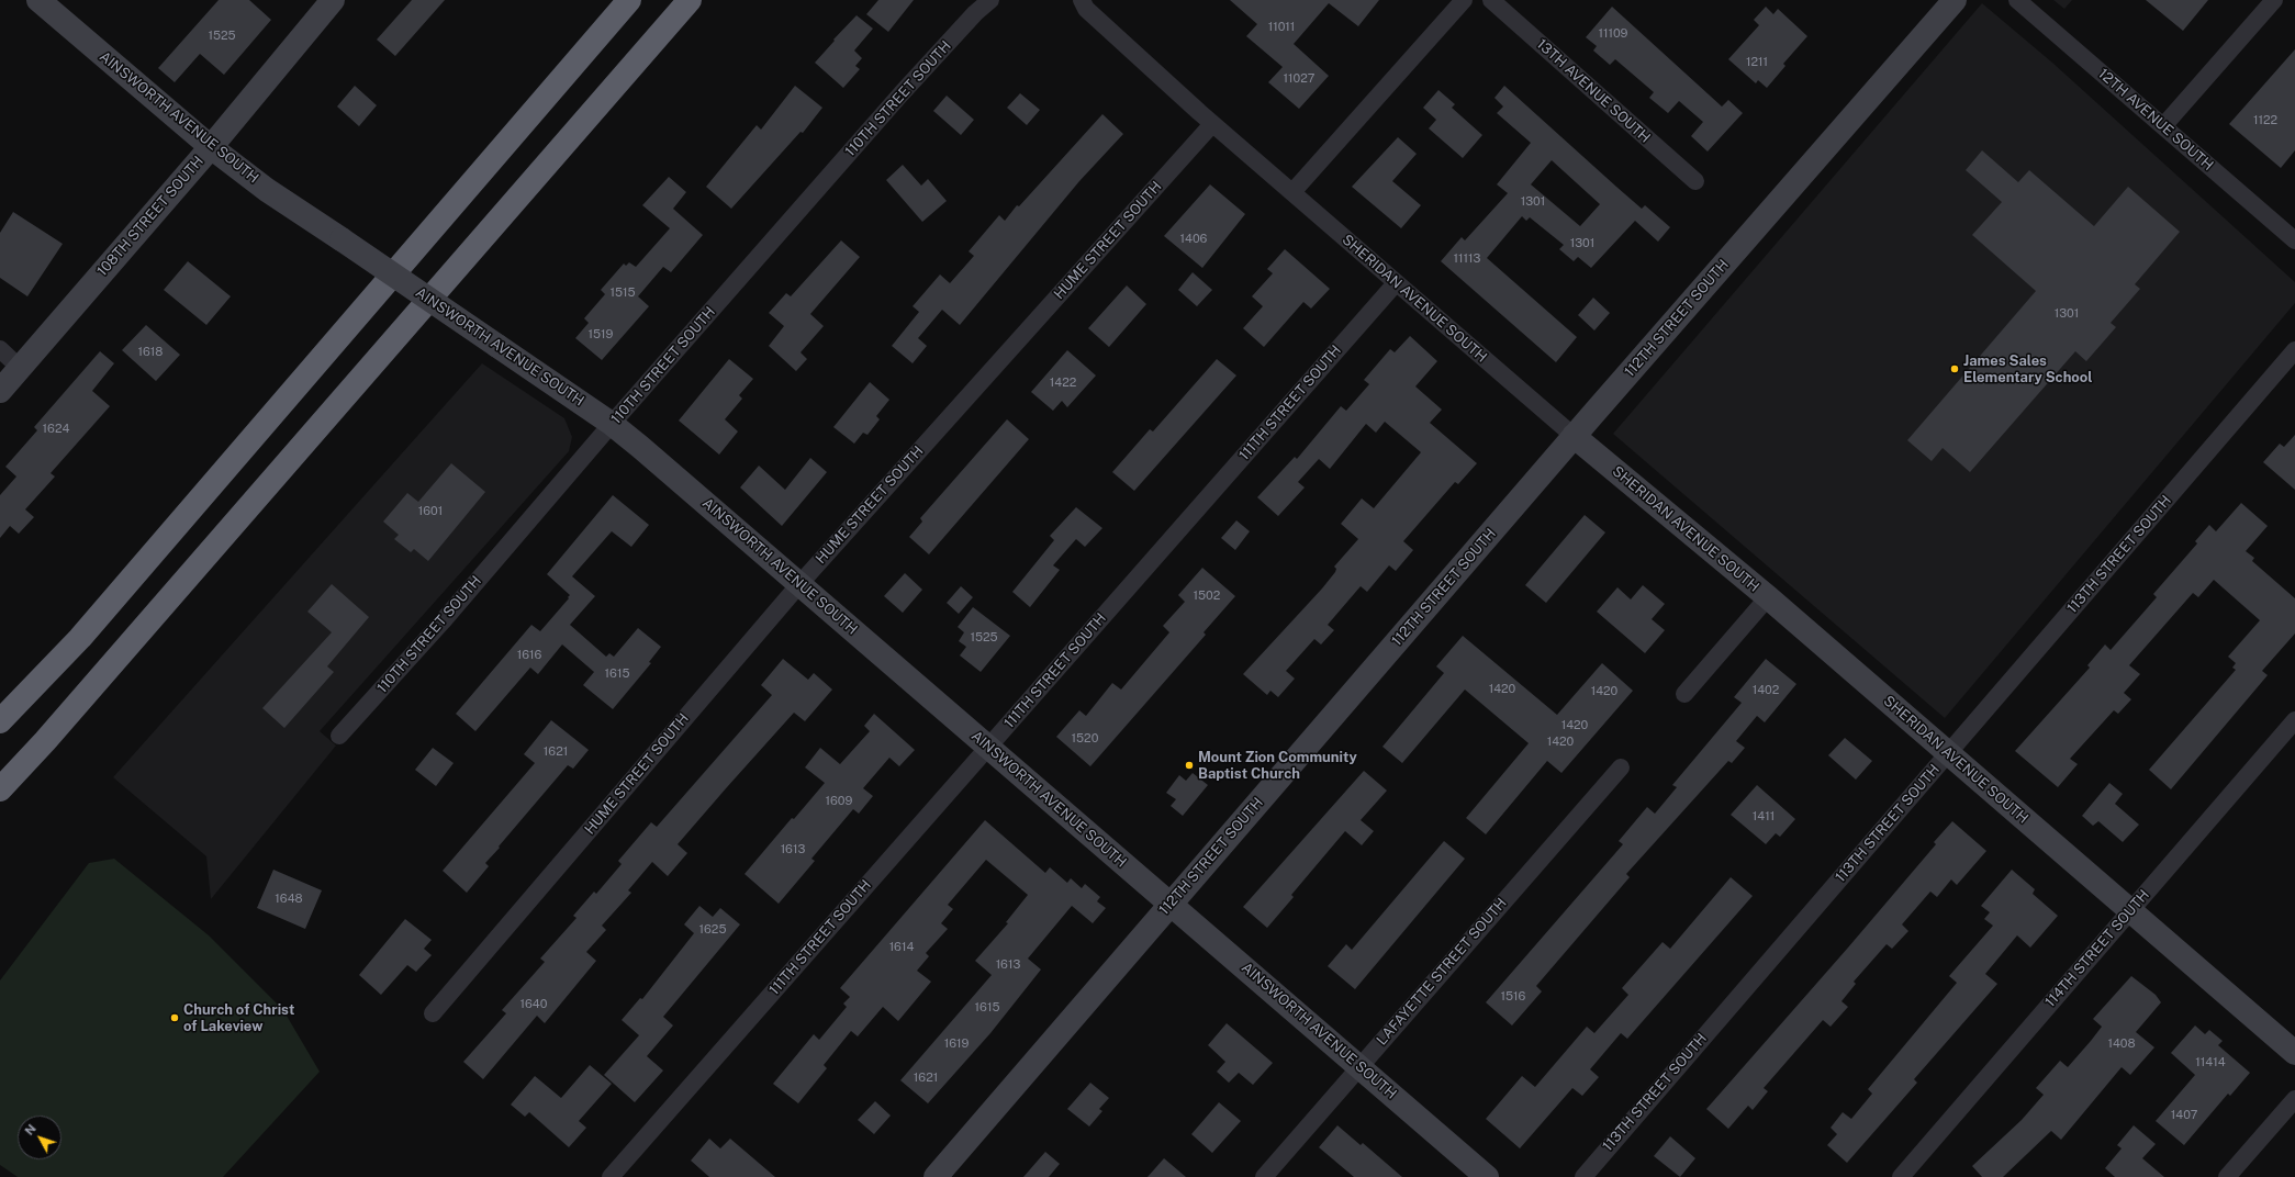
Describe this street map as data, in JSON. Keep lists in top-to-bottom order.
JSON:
{
  "streets": {
    "street": [
      "13TH AVENUE SOUTH",
      "110TH STREET SOUTH",
      "AINSWORTH AVENUE SOUTH",
      "12TH AVENUE SOUTH",
      "108TH STREET SOUTH",
      "HUME STREET SOUTH",
      "SHERIDAN AVENUE SOUTH",
      "112TH STREET SOUTH",
      "111TH STREET SOUTH",
      "113TH STREET SOUTH",
      "114TH STREET SOUTH",
      "LAFAYETTE STREET SOUTH"
    ]
  },
  "crossings": [
    ["110TH STREET SOUTH", "AINSWORTH AVENUE SOUTH"],
    ["AINSWORTH AVENUE SOUTH", "108TH STREET SOUTH"],
    ["AINSWORTH AVENUE SOUTH", "HUME STREET SOUTH"],
    ["AINSWORTH AVENUE SOUTH", "112TH STREET SOUTH"],
    ["AINSWORTH AVENUE SOUTH", "111TH STREET SOUTH"],
    ["AINSWORTH AVENUE SOUTH", "LAFAYETTE STREET SOUTH"],
    ["HUME STREET SOUTH", "SHERIDAN AVENUE SOUTH"],
    ["SHERIDAN AVENUE SOUTH", "112TH STREET SOUTH"],
    ["SHERIDAN AVENUE SOUTH", "111TH STREET SOUTH"],
    ["SHERIDAN AVENUE SOUTH", "113TH STREET SOUTH"],
    ["SHERIDAN AVENUE SOUTH", "114TH STREET SOUTH"]
  ],
  "places": ["James Sales Elementary School", "Mount Zion Community Baptist Church", "Church of Christ of Lakeview"],
  "house_numbers": [
    "11011",
    "11109",
    "1525",
    "1211",
    "11027",
    "1122",
    "1301",
    "1406",
    "1301",
    "11113",
    "1515",
    "1301",
    "1519",
    "1618",
    "1422",
    "1624",
    "1601",
    "1502",
    "1525",
    "1616",
    "1615",
    "1420",
    "1402",
    "1420",
    "1420",
    "1520",
    "1420",
    "1621",
    "1609",
    "1411",
    "1613",
    "1648",
    "1625",
    "1614",
    "1613",
    "1516",
    "1640",
    "1615",
    "1619",
    "1408",
    "11414",
    "1621",
    "1407"
  ],
  "north": "top left"
}
